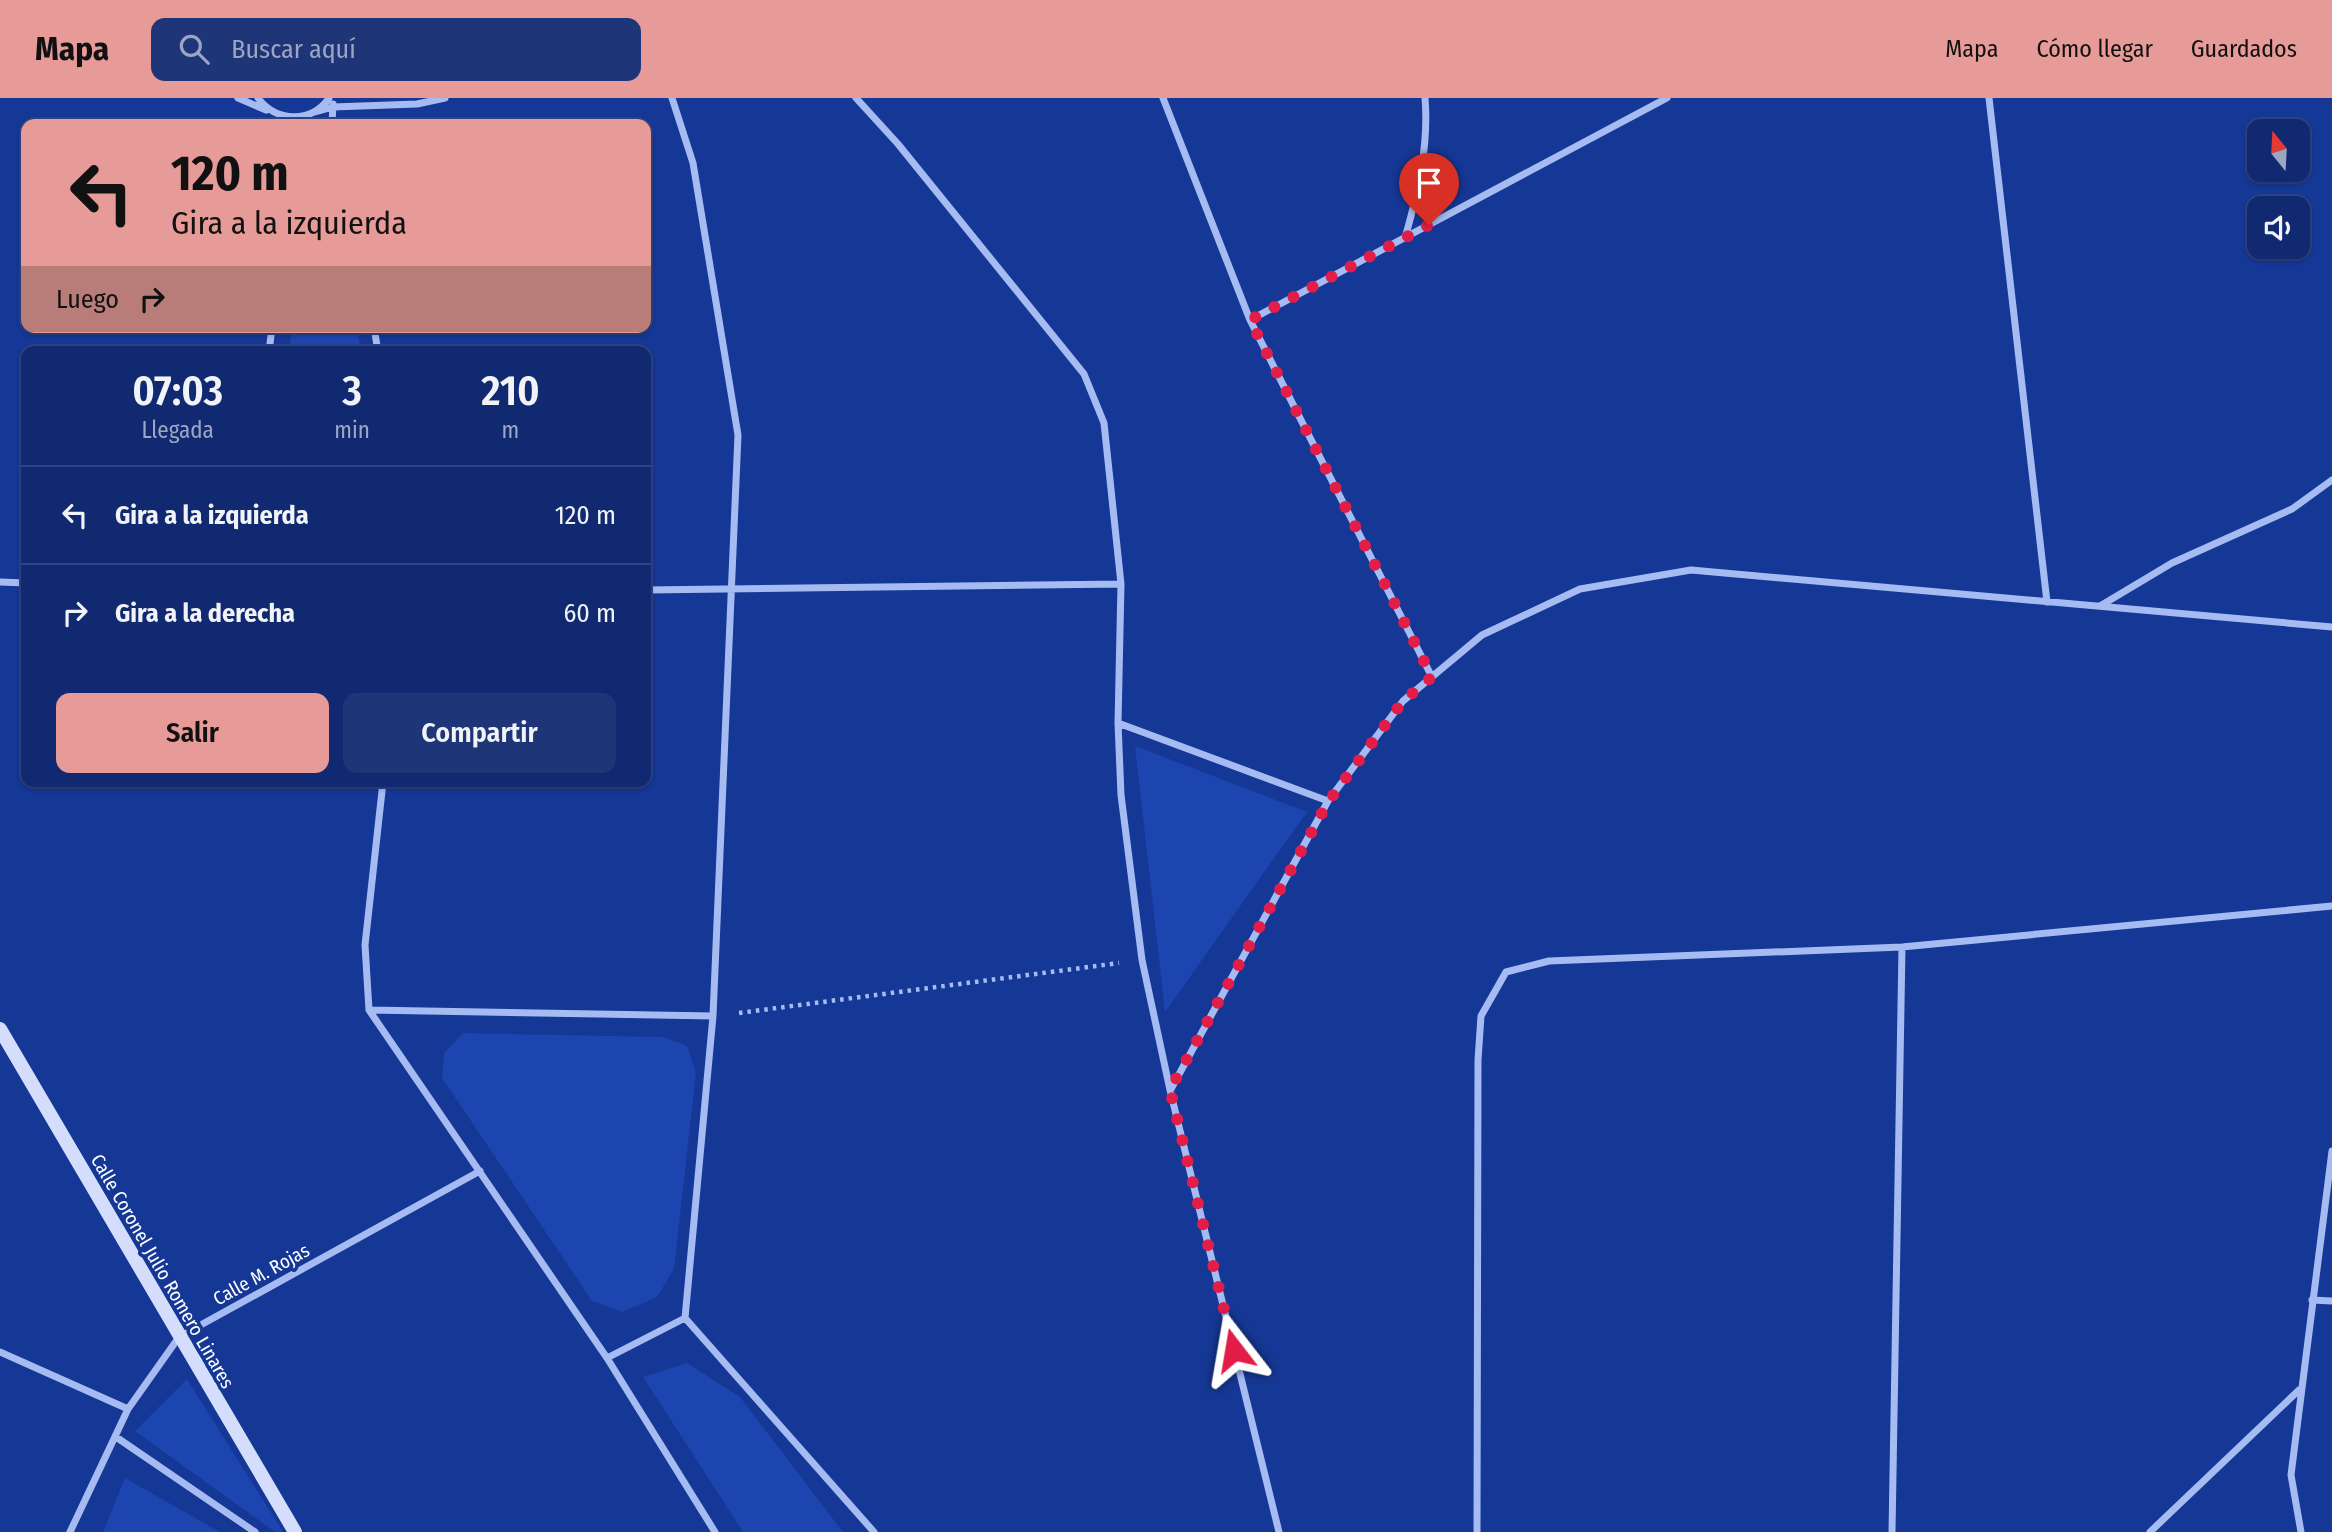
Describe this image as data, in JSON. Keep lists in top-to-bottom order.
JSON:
{
  "streets": {
    "main road": ["Calle Coronel Julio Romero Linares"],
    "street": ["Calle M. Rojas"]
  },
  "crossings": [
    ["Calle Coronel Julio Romero Linares", "Calle M. Rojas"]
  ],
  "north": "top",
  "page": {
    "header": "Mapa",
    "search": "Buscar aquí",
    "nav": ["Mapa", "Cómo llegar", "Guardados"],
    "turn": ["120 m", "Gira a la izquierda"],
    "then": "Luego",
    "eta": [
      "07:03",
      "Llegada",
      "3",
      "min",
      "210",
      "m"
    ],
    "list": [
      {
        "name": "Gira a la izquierda",
        "value": "120 m"
      },
      {
        "name": "Gira a la derecha",
        "value": "60 m"
      }
    ],
    "buttons": ["Salir", "Compartir"]
  }
}
